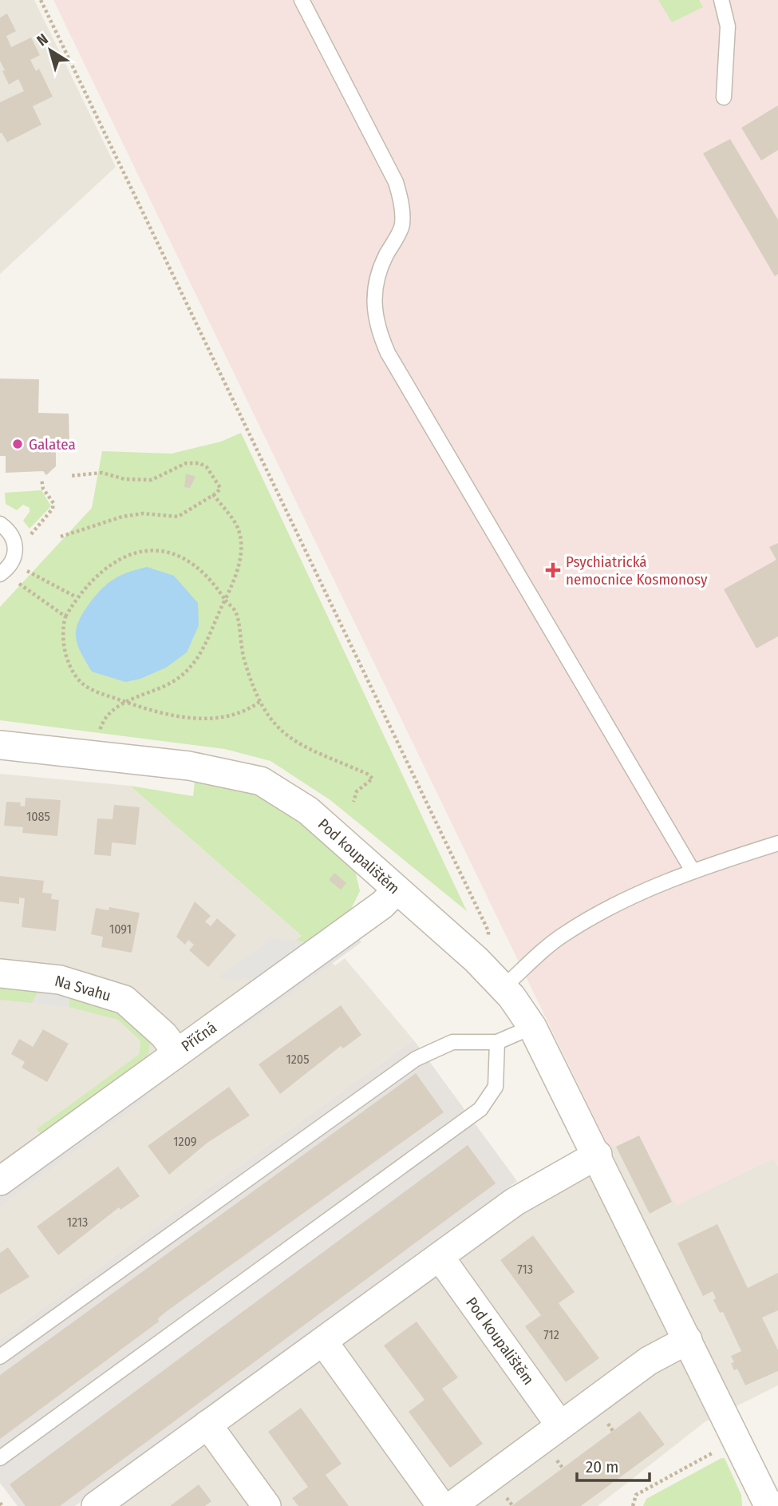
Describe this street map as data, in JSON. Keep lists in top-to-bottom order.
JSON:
{
  "streets": {
    "street": ["Pod koupalištěm", "Na Svahu", "Příčná"]
  },
  "crossings": [
    ["Pod koupalištěm", "Příčná"],
    ["Na Svahu", "Příčná"]
  ],
  "places": {
    "other": ["Galatea"],
    "health": ["Psychiatrická nemocnice Kosmonosy"]
  },
  "house_numbers": [
    "1085",
    "1091",
    "1205",
    "1209",
    "1213",
    "713",
    "712"
  ],
  "scale_bar": "20 m",
  "north": "top left"
}
